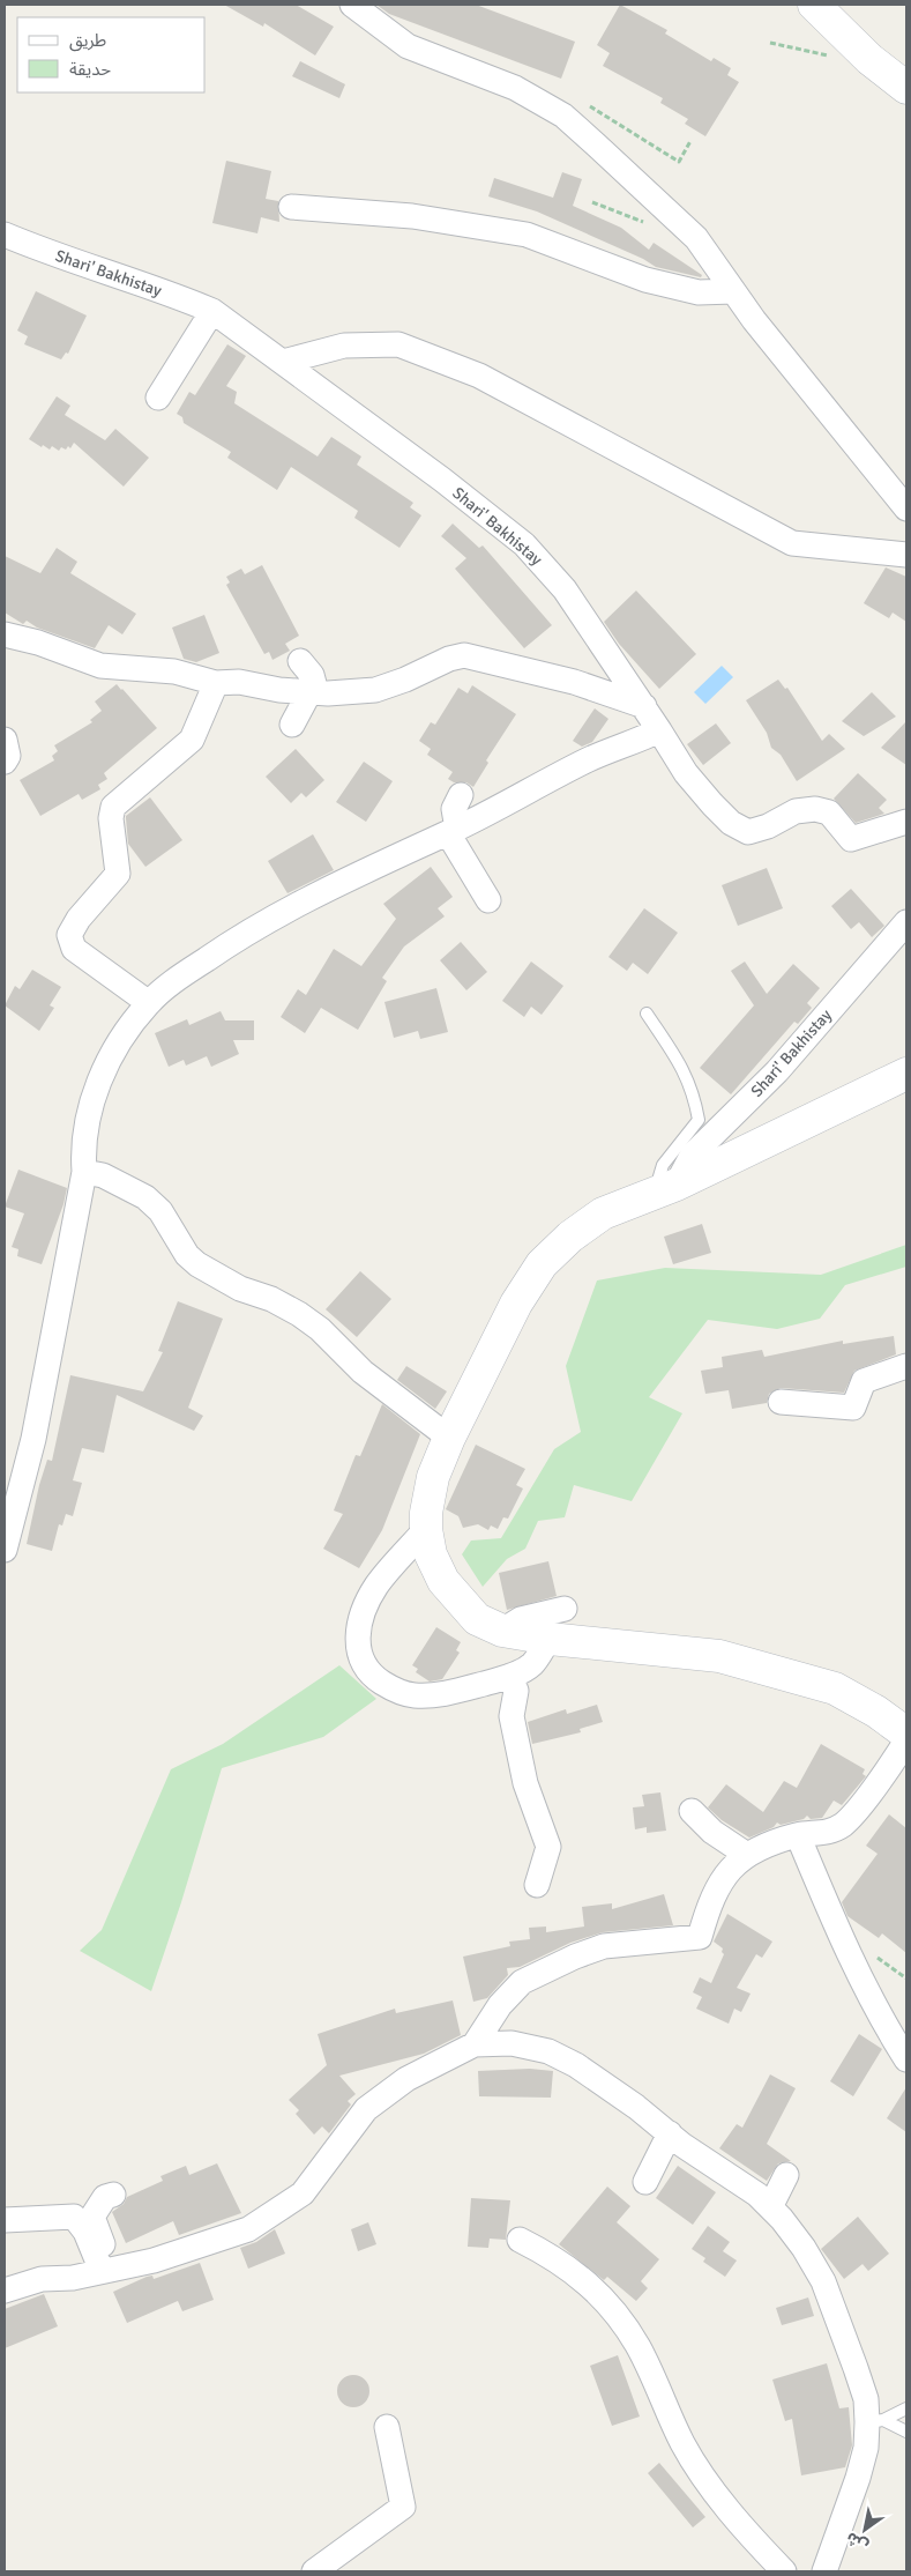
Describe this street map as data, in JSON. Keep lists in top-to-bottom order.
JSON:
{
  "streets": {
    "street": ["Shari' Bakhistay"]
  },
  "legend": ["طريق", "حديقة"],
  "north": "bottom left"
}
